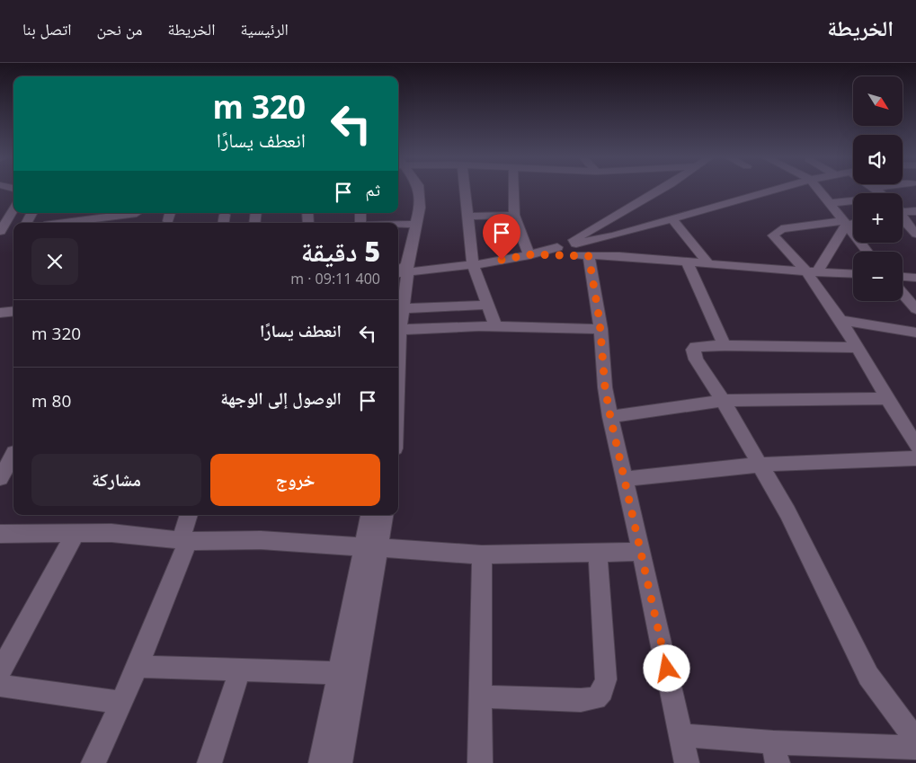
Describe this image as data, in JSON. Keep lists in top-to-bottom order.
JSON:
{
  "north": "bottom right",
  "page": {
    "header": "الخريطة",
    "nav": [
      "الرئيسية",
      "الخريطة",
      "من نحن",
      "اتصل بنا"
    ],
    "map_buttons": ["+", "−"],
    "turn": ["320 m", "انعطف يسارًا"],
    "then": "ثم",
    "heading": ["5 دقيقة", "400 m · 09:11"],
    "list": [
      {
        "name": "انعطف يسارًا",
        "value": "320 m"
      },
      {
        "name": "الوصول إلى الوجهة",
        "value": "80 m"
      }
    ],
    "buttons": ["خروج", "مشاركة"]
  }
}
